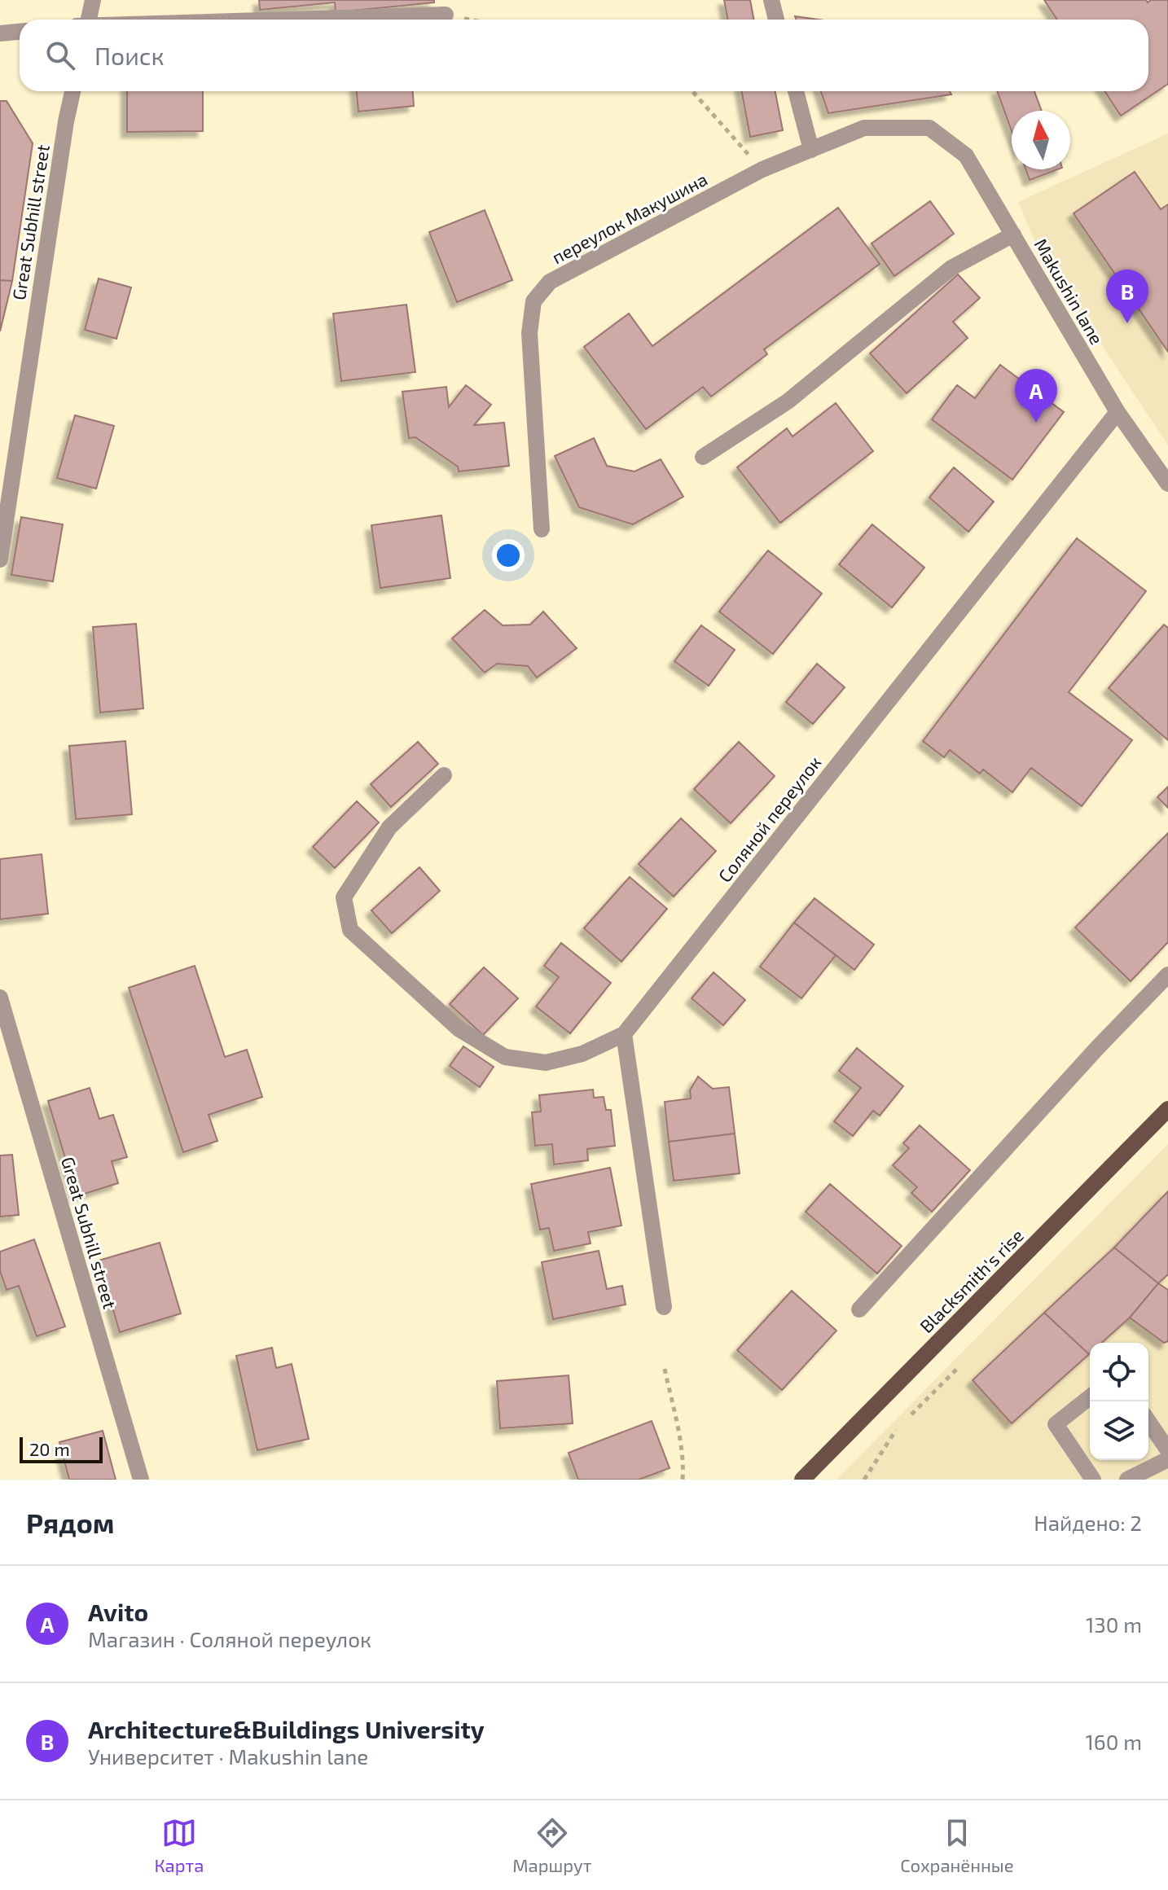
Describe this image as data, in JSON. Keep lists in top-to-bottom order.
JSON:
{
  "streets": {
    "main road": ["Blacksmith's rise"],
    "street": [
      "переулок Макушина",
      "Great Subhill street",
      "Makushin lane",
      "Соляной переулок"
    ]
  },
  "crossings": [
    ["переулок Макушина", "Makushin lane"],
    ["Makushin lane", "Соляной переулок"]
  ],
  "scale_bar": "20 m",
  "north": "top",
  "page": {
    "search": "Поиск",
    "pins": ["B", "A"],
    "scale": "20 m",
    "heading": ["Рядом", "Найдено: 2"],
    "list": [
      {
        "mark": "A",
        "name": "Avito",
        "note": "Магазин · Соляной переулок",
        "value": "130 m"
      },
      {
        "mark": "B",
        "name": "Architecture&Buildings University",
        "note": "Университет · Makushin lane",
        "value": "160 m"
      }
    ],
    "nav": ["Карта", "Маршрут", "Сохранённые"]
  }
}
